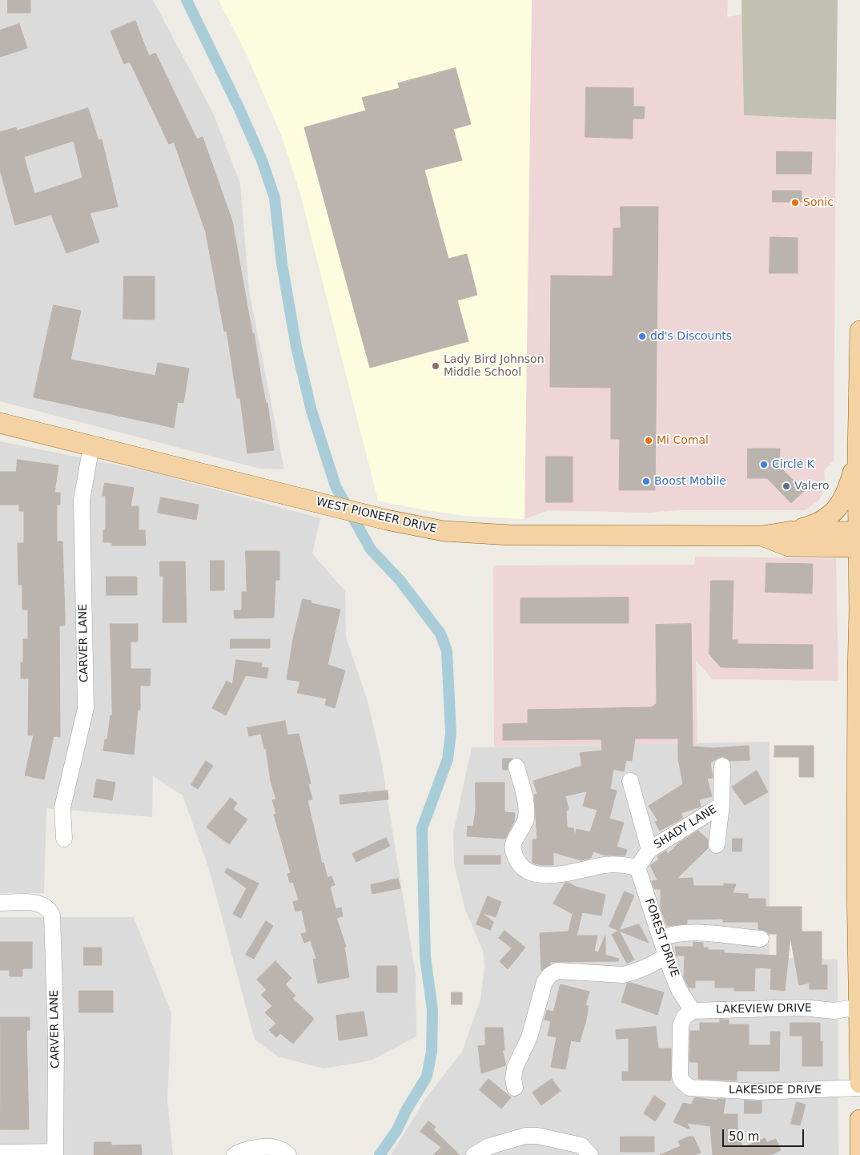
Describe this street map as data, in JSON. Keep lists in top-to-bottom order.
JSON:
{
  "streets": {
    "main road": ["WEST PIONEER DRIVE"],
    "street": [
      "CARVER LANE",
      "SHADY LANE",
      "FOREST DRIVE",
      "LAKEVIEW DRIVE",
      "LAKESIDE DRIVE"
    ]
  },
  "crossings": [
    ["WEST PIONEER DRIVE", "CARVER LANE"],
    ["FOREST DRIVE", "LAKEVIEW DRIVE"],
    ["FOREST DRIVE", "LAKESIDE DRIVE"],
    ["LAKEVIEW DRIVE", "LAKESIDE DRIVE"]
  ],
  "places": [
    "Sonic",
    "dd's Discounts",
    "Lady Bird Johnson Middle School",
    "Mi Comal",
    "Circle K",
    "Boost Mobile",
    "Valero"
  ],
  "scale_bar": "50 m"
}
